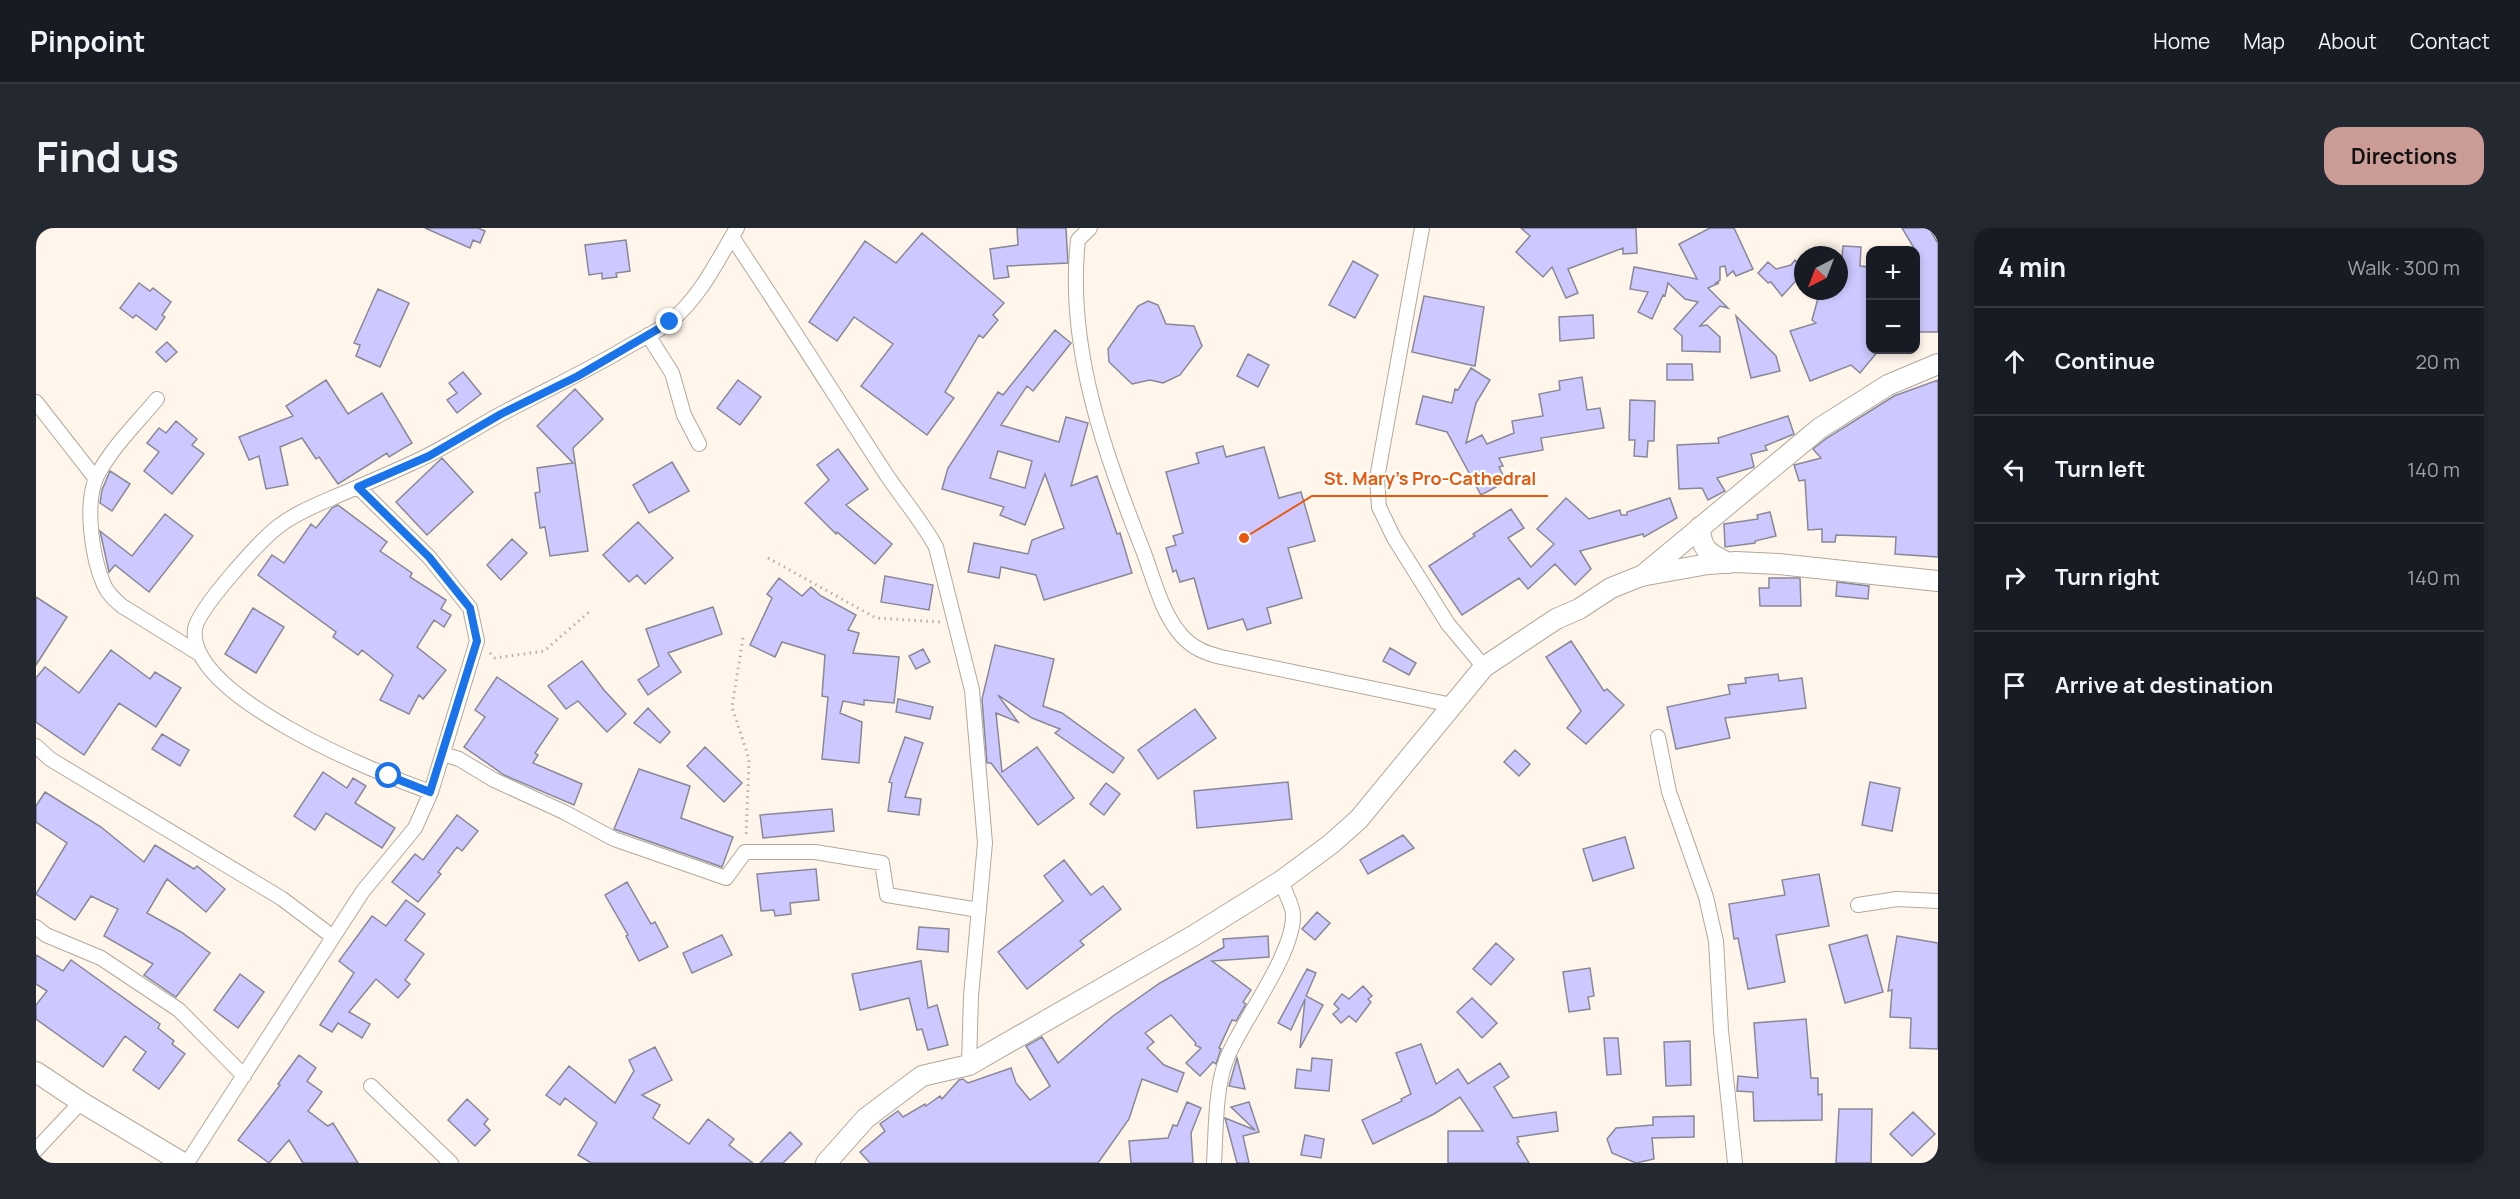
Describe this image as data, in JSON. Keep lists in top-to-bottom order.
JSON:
{
  "places": ["St. Mary's Pro-Cathedral"],
  "north": "bottom left",
  "page": {
    "header": "Pinpoint",
    "nav": [
      "Home",
      "Map",
      "About",
      "Contact"
    ],
    "title": "Find us",
    "buttons": "Directions",
    "heading": ["4 min", "Walk · 300 m"],
    "map_buttons": ["+", "−"],
    "list": [
      ["Continue", "20 m"],
      ["Turn left", "140 m"],
      ["Turn right", "140 m"],
      "Arrive at destination"
    ]
  }
}
